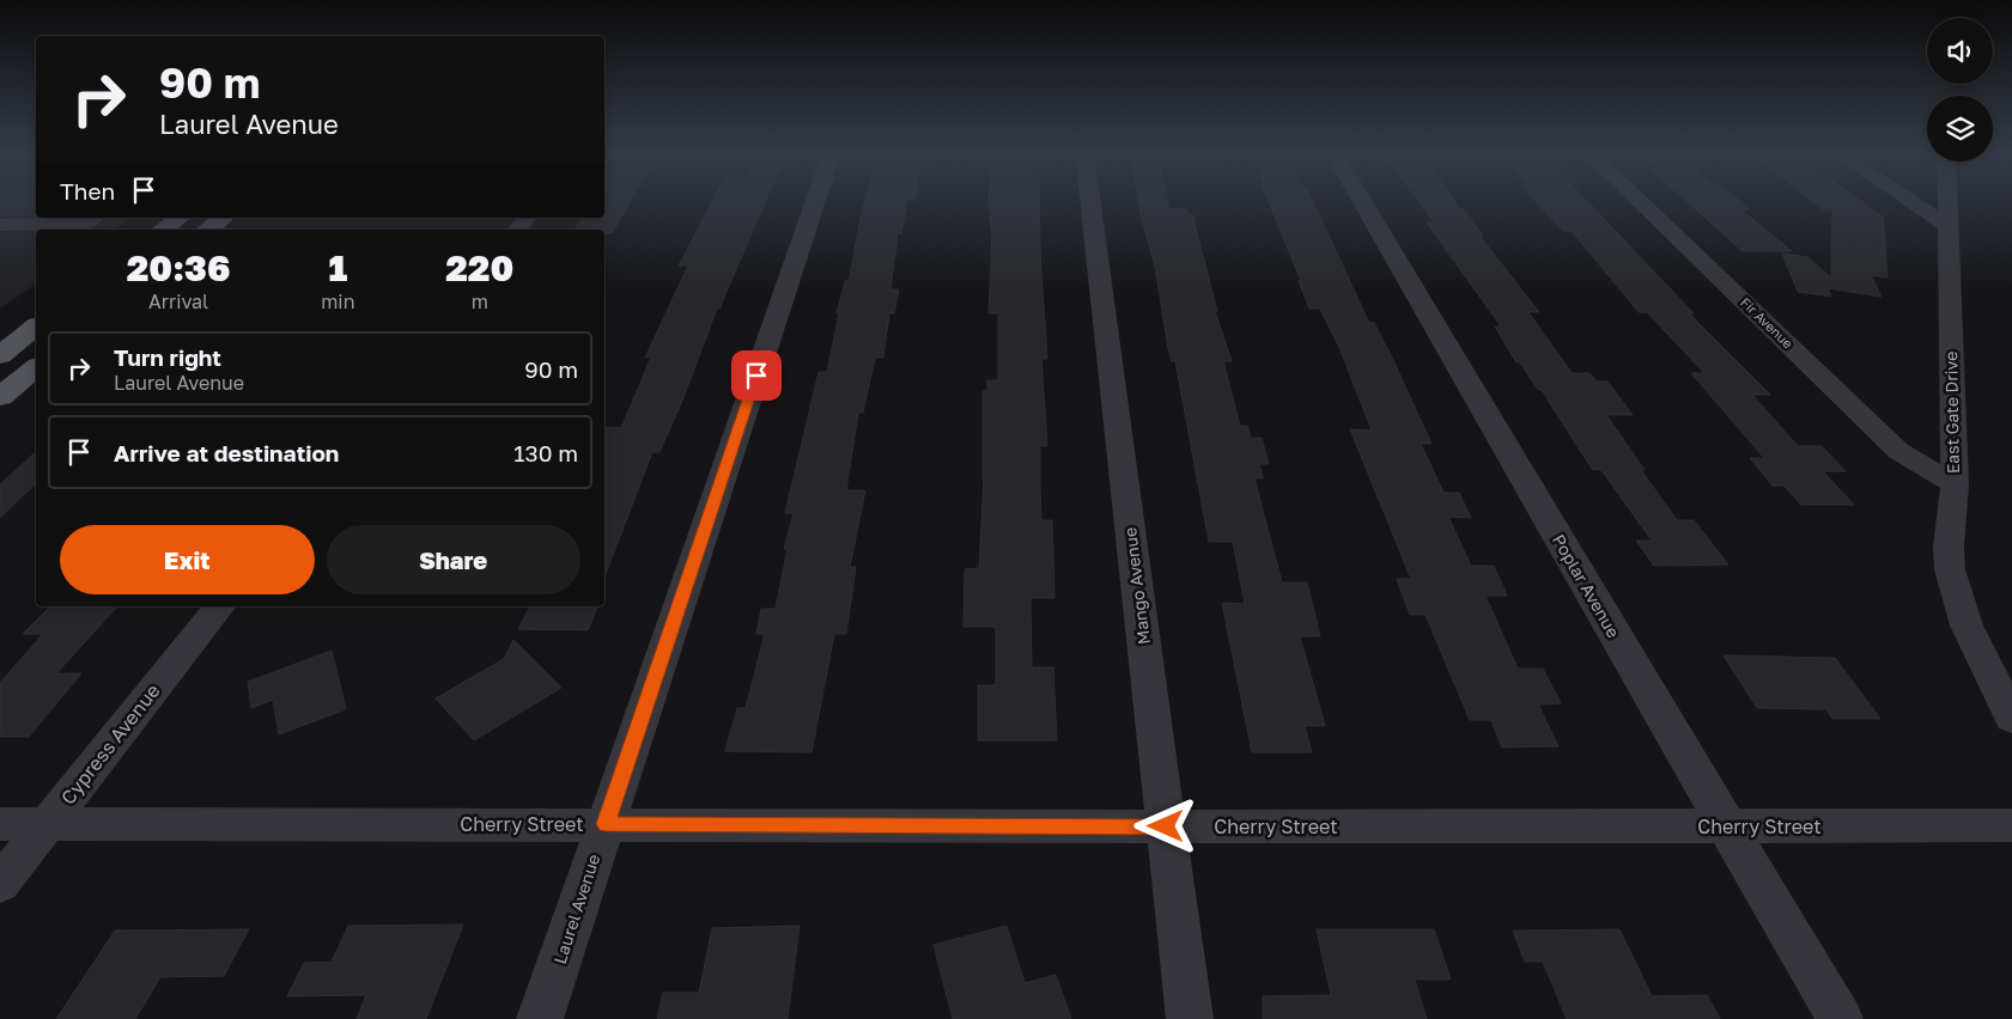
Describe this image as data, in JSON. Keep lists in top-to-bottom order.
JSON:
{
  "streets": {
    "street": [
      "Fir Avenue",
      "East Gate Drive",
      "Mango Avenue",
      "Poplar Avenue",
      "Cypress Avenue",
      "Cherry Street",
      "Laurel Avenue"
    ]
  },
  "crossings": [
    ["Fir Avenue", "East Gate Drive"],
    ["Mango Avenue", "Cherry Street"],
    ["Poplar Avenue", "Cherry Street"],
    ["Cypress Avenue", "Cherry Street"],
    ["Cherry Street", "Laurel Avenue"]
  ],
  "page": {
    "turn": ["90 m", "Laurel Avenue"],
    "then": "Then",
    "eta": [
      "20:36",
      "Arrival",
      "1",
      "min",
      "220",
      "m"
    ],
    "list": [
      {
        "name": "Turn right",
        "note": "Laurel Avenue",
        "value": "90 m"
      },
      {
        "name": "Arrive at destination",
        "value": "130 m"
      }
    ],
    "buttons": ["Exit", "Share"]
  }
}
